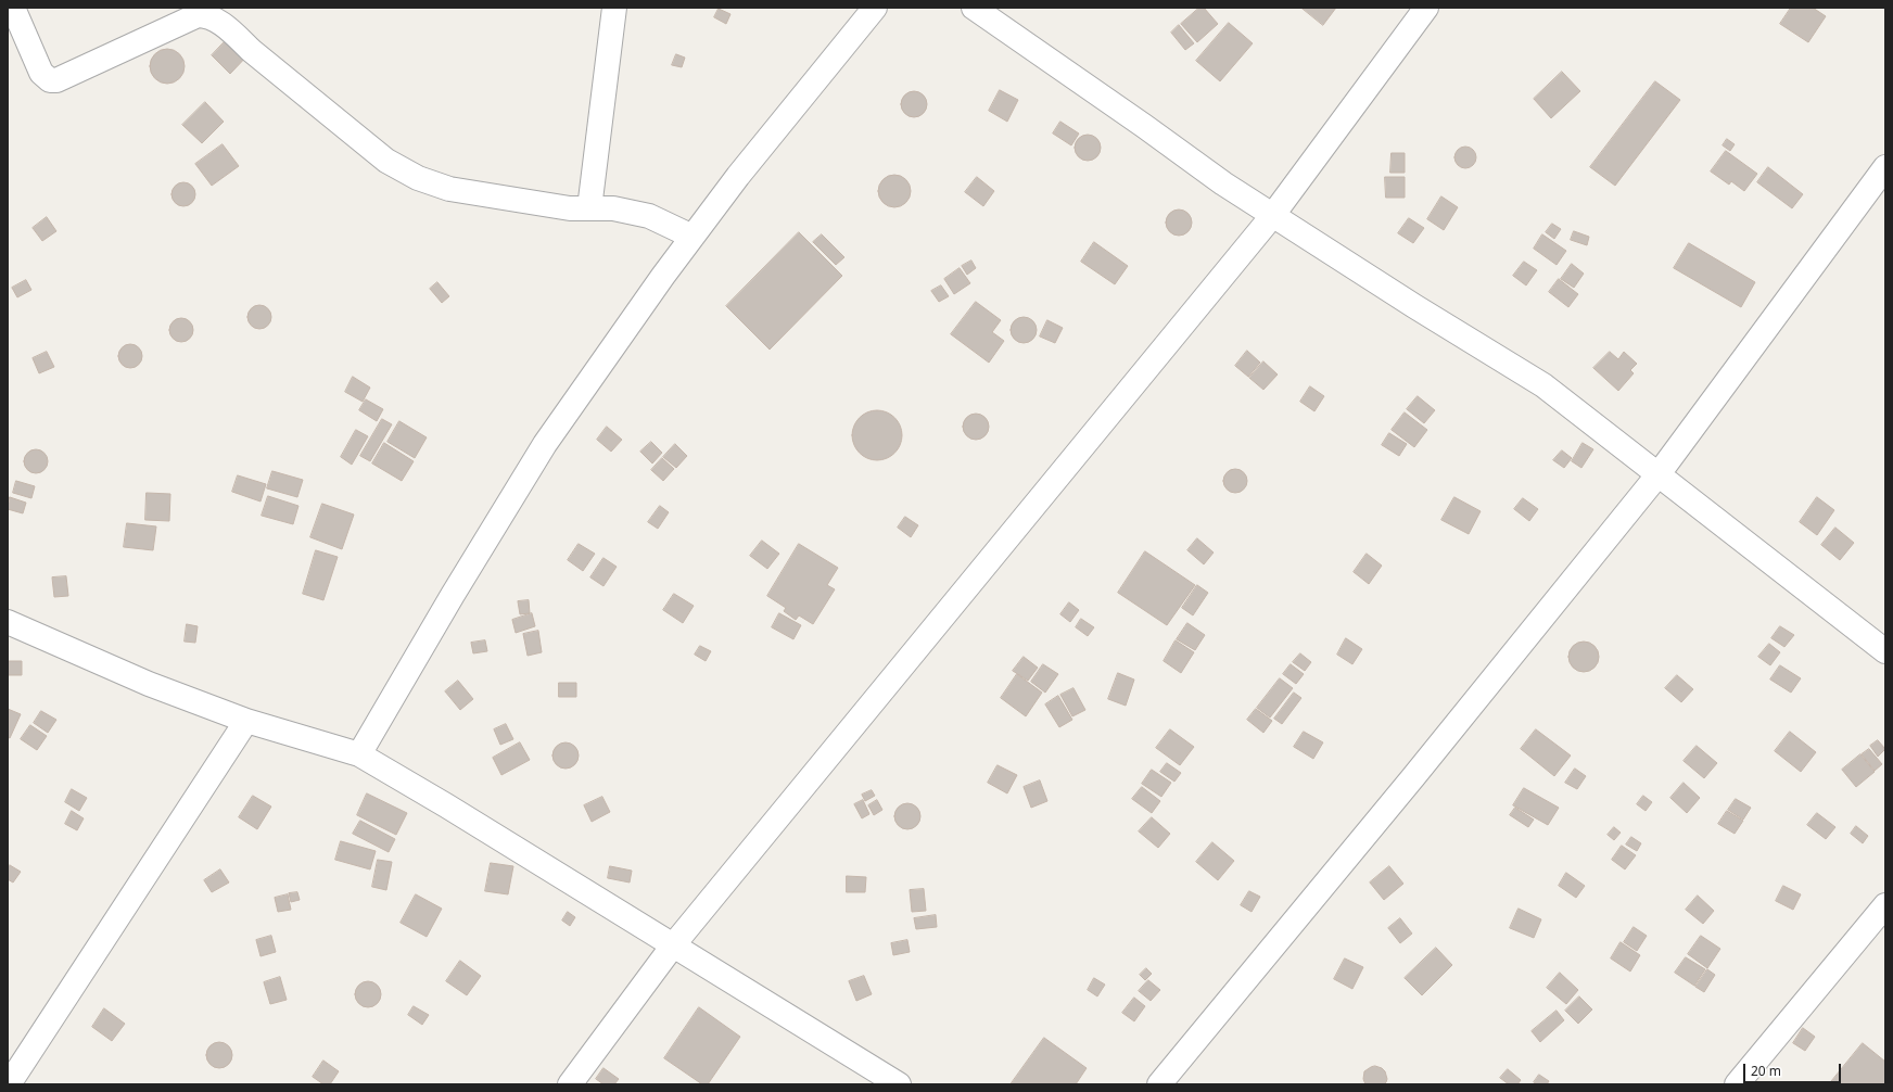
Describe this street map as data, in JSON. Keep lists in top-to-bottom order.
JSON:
{
  "scale_bar": "20 m"
}
